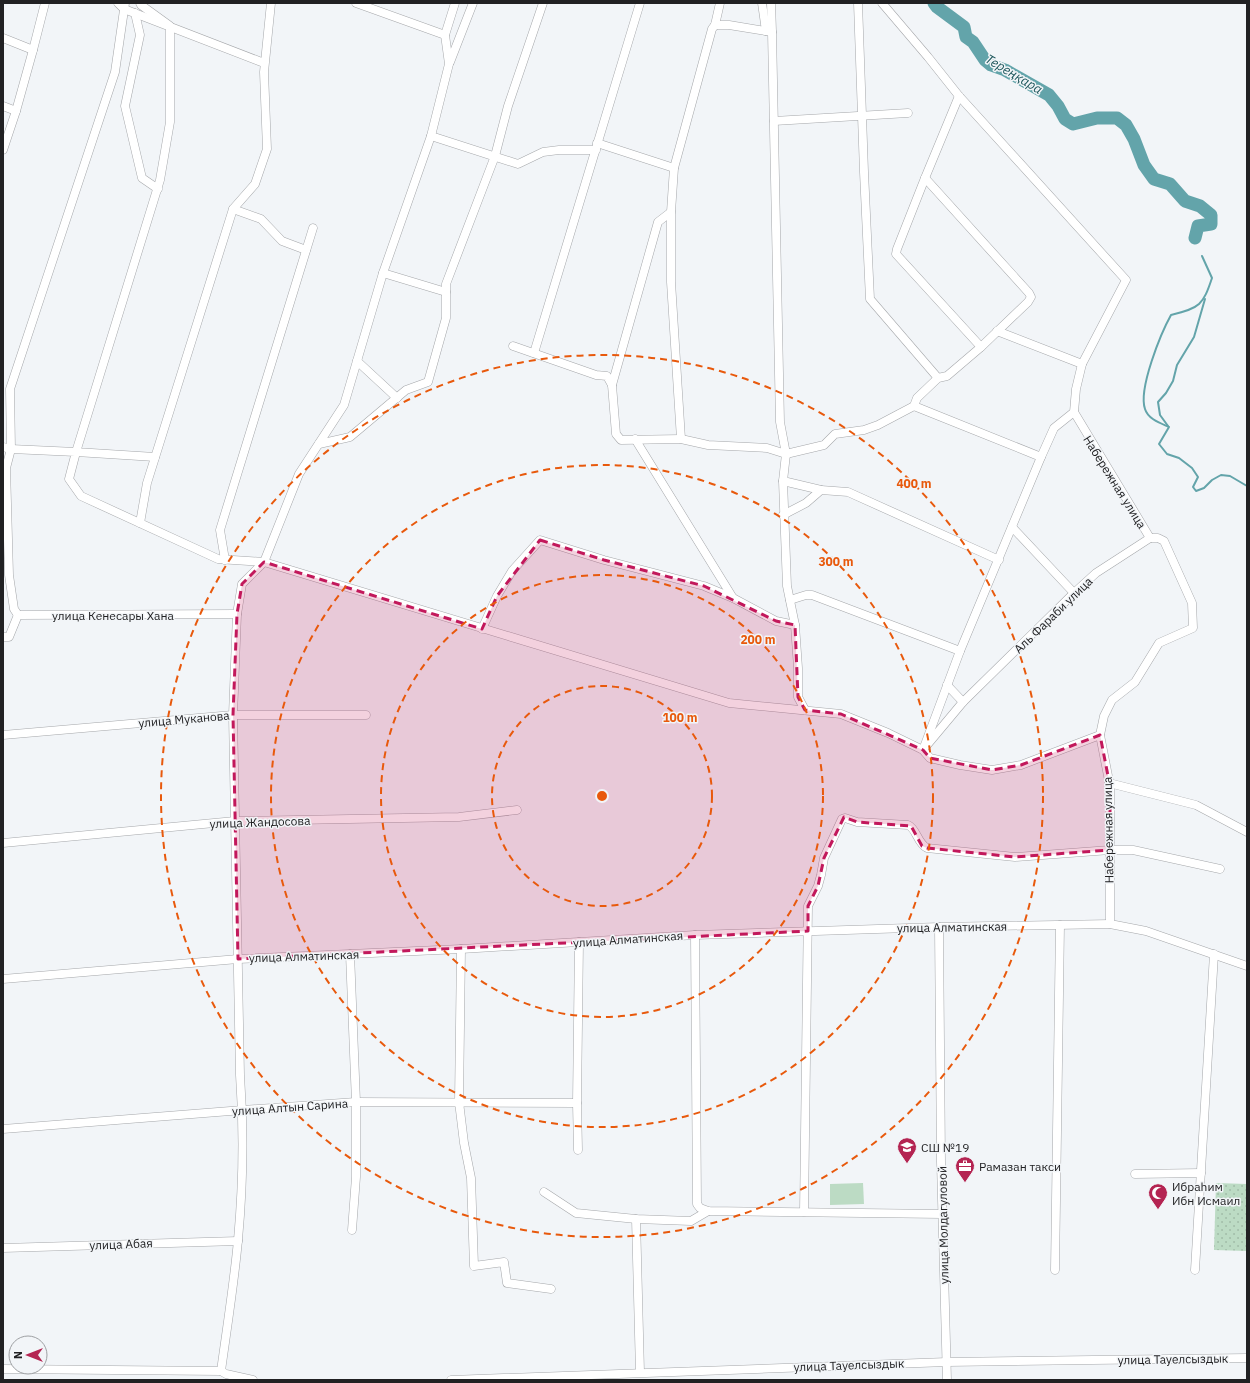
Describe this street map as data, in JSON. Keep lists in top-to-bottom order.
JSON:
{
  "streets": {
    "street": [
      "Набережная улица",
      "улица Кенесары Хана",
      "Аль Фараби улица",
      "улица Муканова",
      "улица Жандосова",
      "улица Алматинская",
      "улица Алтын Сарина",
      "улица Молдагуловой",
      "улица Абая",
      "улица Тауелсыздык"
    ]
  },
  "crossings": [
    ["Набережная улица", "Аль Фараби улица"],
    ["Набережная улица", "улица Алматинская"],
    ["улица Алматинская", "улица Молдагуловой"],
    ["улица Молдагуловой", "улица Тауелсыздык"]
  ],
  "water": ["Тереңқара"],
  "places": {
    "school or university": ["СШ №19"],
    "office": ["Рамазан такси"],
    "mosque": ["Ибраһим Ибн Исмаил"]
  },
  "north": "left",
  "rings": [
    "400 m",
    "300 m",
    "200 m",
    "100 m"
  ]
}
